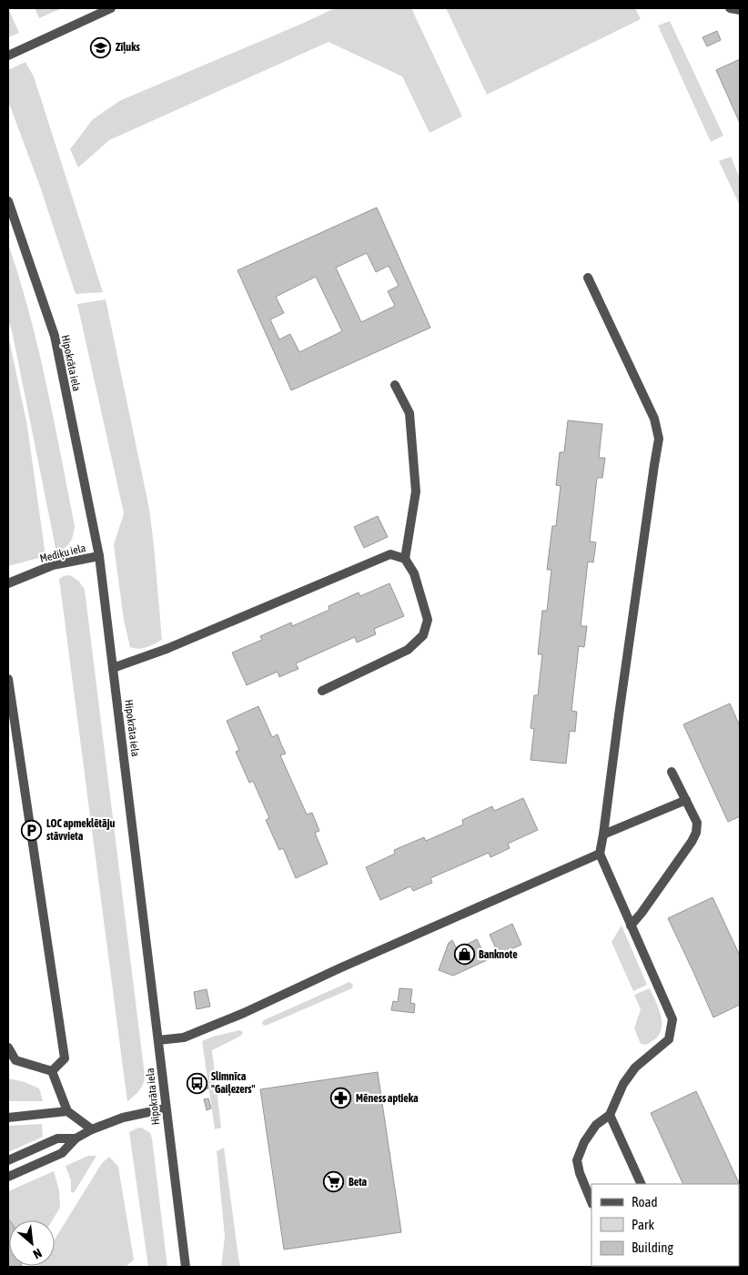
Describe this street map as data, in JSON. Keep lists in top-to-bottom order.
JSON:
{
  "streets": {
    "street": ["Hipokrāta iela", "Mediķu iela"]
  },
  "crossings": [
    ["Hipokrāta iela", "Mediķu iela"]
  ],
  "places": {
    "school or university": ["Zīļuks"],
    "parking": ["LOC apmeklētāju stāvvieta"],
    "shop": ["Banknote"],
    "bus stop": ["Slimnīca \"Gaiļezers\""],
    "pharmacy": ["Mēness aptieka"],
    "supermarket": ["Beta"]
  },
  "legend": ["Road", "Park", "Building"],
  "north": "bottom right"
}
